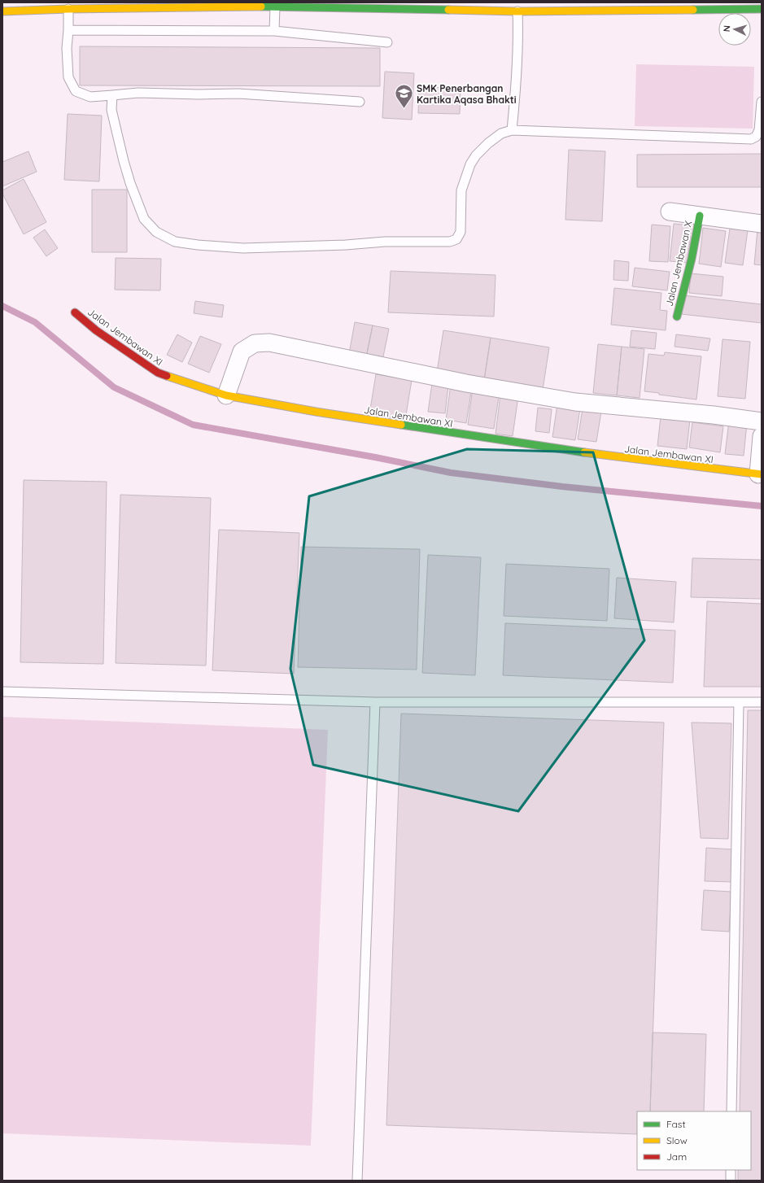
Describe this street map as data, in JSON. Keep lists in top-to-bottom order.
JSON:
{
  "streets": {
    "street": ["Jalan Jembawan X", "Jalan Jembawan XI"]
  },
  "places": {
    "school or university": ["SMK Penerbangan Kartika Aqasa Bhakti"]
  },
  "legend": ["Fast", "Slow", "Jam"],
  "north": "left"
}
